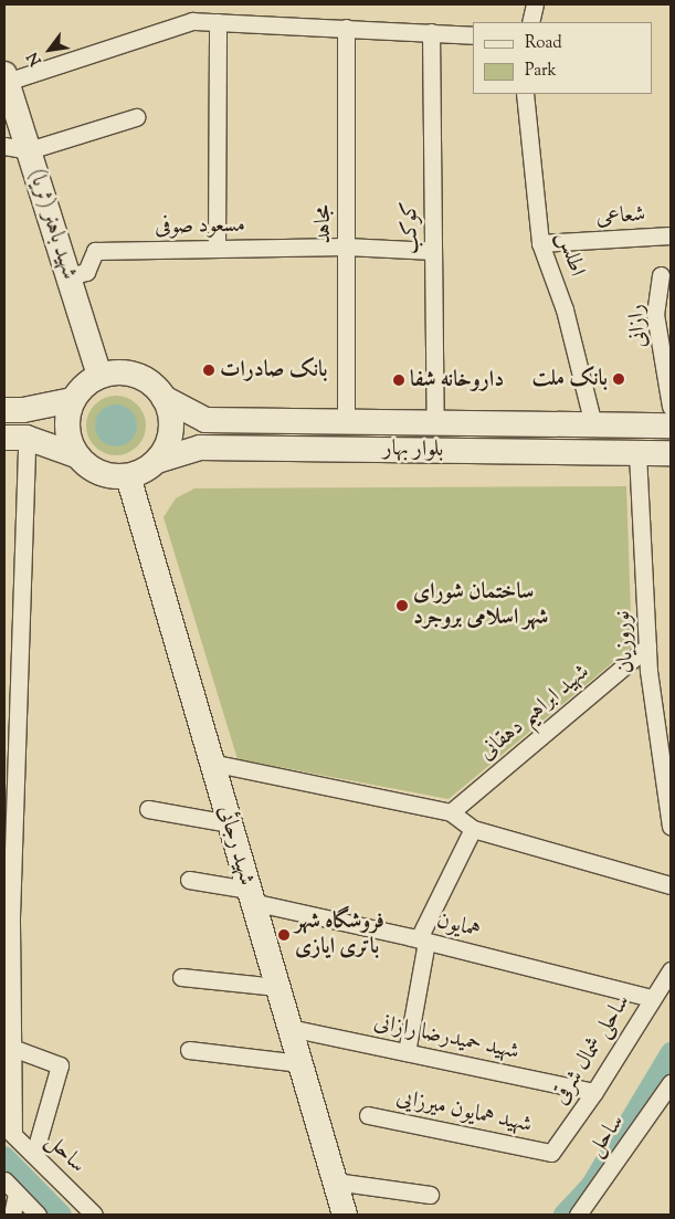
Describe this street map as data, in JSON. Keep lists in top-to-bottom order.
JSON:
{
  "streets": {
    "main road": ["شهید باهنر (ثریا)", "بلوار بهار", "شهید رجائی"],
    "street": [
      "شعاعی",
      "مجاهد",
      "مسعود صوفی",
      "کوکب",
      "اطلس",
      "رازانی",
      "نوروزیان",
      "شهید ابراهیم دهقانی",
      "همایون",
      "شهید حمیدرضا رازانی",
      "ساحلی شمال شرقی",
      "شهید همایون میرزایی",
      "ساحل"
    ]
  },
  "crossings": [
    ["شعاعی", "اطلس"],
    ["شهید باهنر (ثریا)", "مسعود صوفی"],
    ["شهید باهنر (ثریا)", "بلوار بهار"],
    ["شهید باهنر (ثریا)", "شهید رجائی"],
    ["مجاهد", "مسعود صوفی"],
    ["مجاهد", "بلوار بهار"],
    ["مسعود صوفی", "کوکب"],
    ["کوکب", "بلوار بهار"],
    ["اطلس", "بلوار بهار"],
    ["بلوار بهار", "نوروزیان"],
    ["بلوار بهار", "شهید رجائی"],
    ["نوروزیان", "شهید ابراهیم دهقانی"],
    ["شهید رجائی", "همایون"],
    ["شهید رجائی", "شهید حمیدرضا رازانی"],
    ["همایون", "ساحلی شمال شرقی"],
    ["شهید حمیدرضا رازانی", "ساحلی شمال شرقی"],
    ["ساحلی شمال شرقی", "شهید همایون میرزایی"]
  ],
  "places": [
    "بانک صادرات",
    "بانک ملت",
    "داروخانه شفا",
    "ساختمان شورای شهر اسلامی بروجرد",
    "فروشگاه شهر باتری ایازی"
  ],
  "legend": ["Road", "Park"],
  "north": "bottom left"
}
